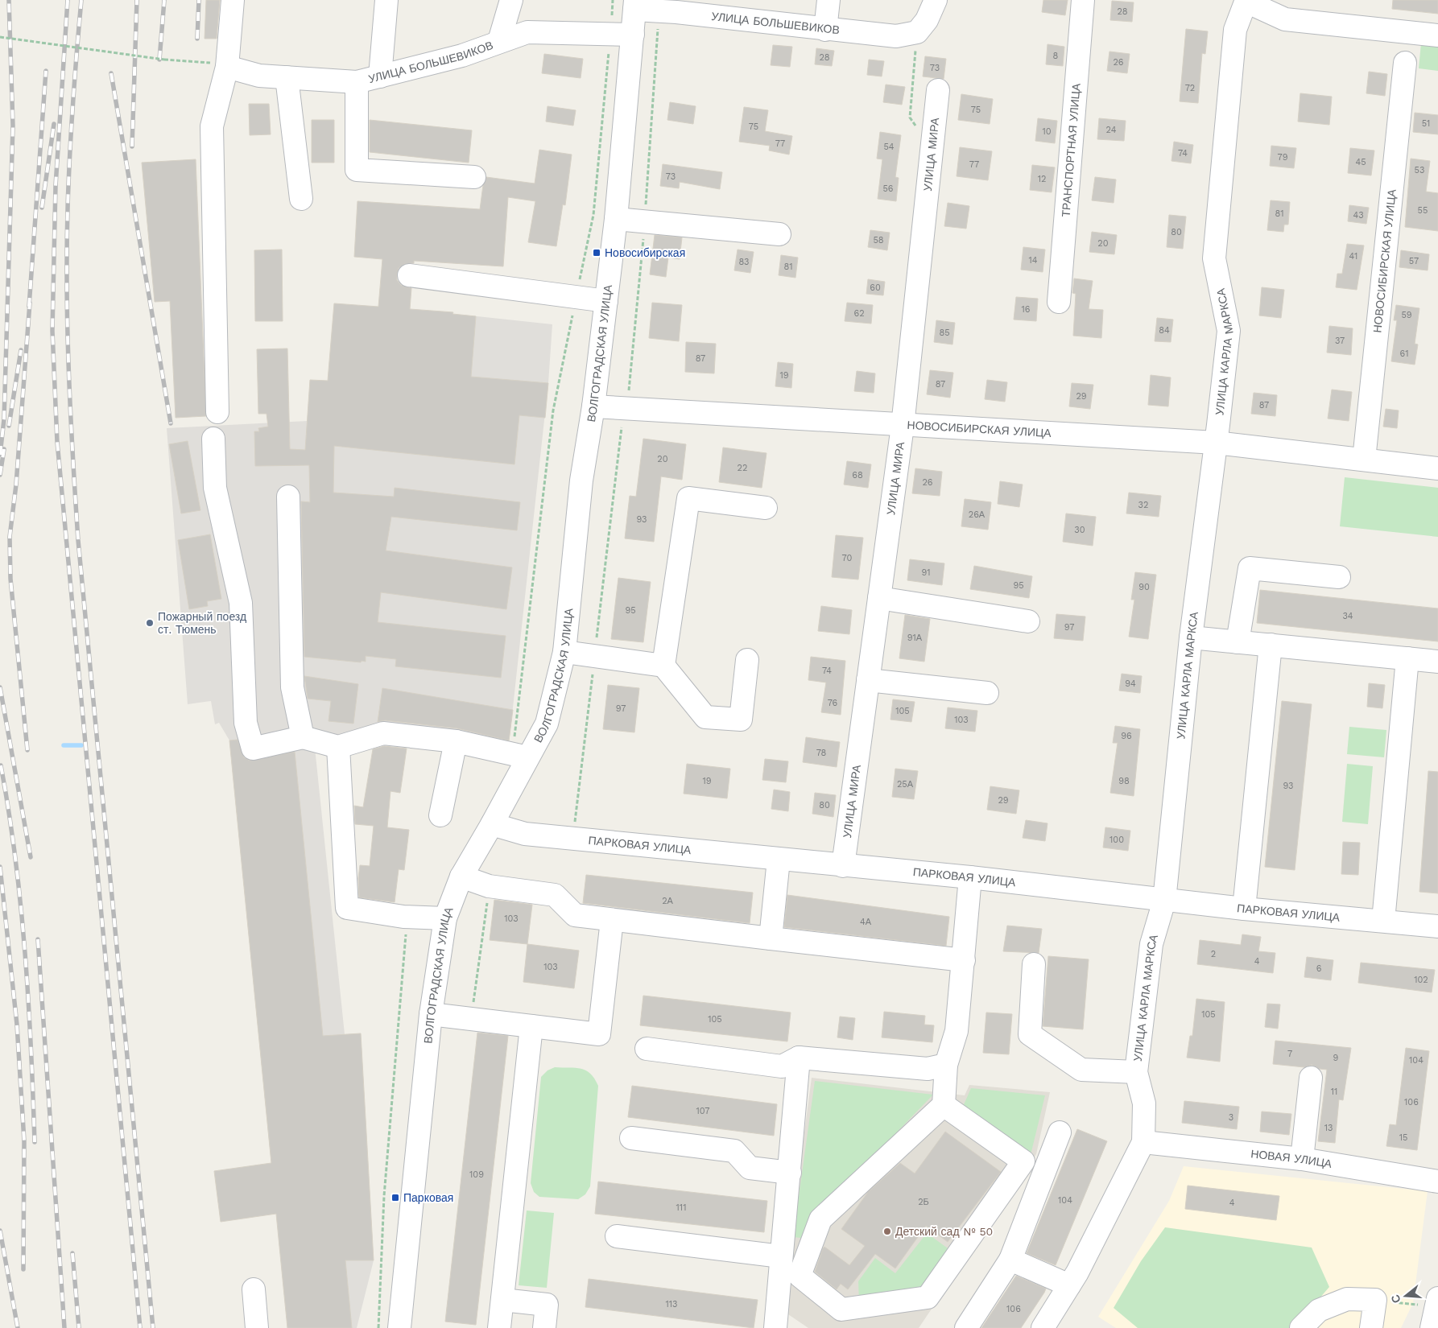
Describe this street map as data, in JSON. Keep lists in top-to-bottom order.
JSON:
{
  "streets": {
    "street": [
      "УЛИЦА БОЛЬШЕВИКОВ",
      "ТРАНСПОРТНАЯ УЛИЦА",
      "УЛИЦА МИРА",
      "НОВОСИБИРСКАЯ УЛИЦА",
      "УЛИЦА КАРЛА МАРКСА",
      "ВОЛГОГРАДСКАЯ УЛИЦА",
      "ПАРКОВАЯ УЛИЦА",
      "НОВАЯ УЛИЦА"
    ]
  },
  "crossings": [
    ["УЛИЦА БОЛЬШЕВИКОВ", "ВОЛГОГРАДСКАЯ УЛИЦА"],
    ["УЛИЦА МИРА", "НОВОСИБИРСКАЯ УЛИЦА"],
    ["УЛИЦА МИРА", "ПАРКОВАЯ УЛИЦА"],
    ["НОВОСИБИРСКАЯ УЛИЦА", "УЛИЦА КАРЛА МАРКСА"],
    ["НОВОСИБИРСКАЯ УЛИЦА", "ВОЛГОГРАДСКАЯ УЛИЦА"],
    ["УЛИЦА КАРЛА МАРКСА", "ПАРКОВАЯ УЛИЦА"],
    ["УЛИЦА КАРЛА МАРКСА", "НОВАЯ УЛИЦА"],
    ["ВОЛГОГРАДСКАЯ УЛИЦА", "ПАРКОВАЯ УЛИЦА"]
  ],
  "places": {
    "transit": ["Новосибирская", "Парковая"],
    "other": ["Пожарный поезд ст. Тюмень", "Детский сад № 50"]
  },
  "house_numbers": [
    "28",
    "8",
    "28",
    "26",
    "73",
    "72",
    "75",
    "51",
    "75",
    "24",
    "10",
    "77",
    "54",
    "74",
    "79",
    "45",
    "77",
    "53",
    "73",
    "12",
    "56",
    "55",
    "81",
    "43",
    "80",
    "58",
    "20",
    "41",
    "14",
    "57",
    "83",
    "81",
    "60",
    "16",
    "62",
    "59",
    "84",
    "85",
    "37",
    "61",
    "87",
    "19",
    "87",
    "29",
    "87",
    "20",
    "22",
    "68",
    "26",
    "32",
    "26А",
    "93",
    "30",
    "70",
    "91",
    "95",
    "90",
    "95",
    "34",
    "97",
    "91А",
    "74",
    "94",
    "76",
    "97",
    "105",
    "103",
    "96",
    "78",
    "19",
    "98",
    "25А",
    "93",
    "29",
    "80",
    "100",
    "2А",
    "103",
    "4А",
    "2",
    "4",
    "103",
    "6",
    "102",
    "105",
    "105",
    "7",
    "9",
    "104",
    "11",
    "106",
    "107",
    "3",
    "13",
    "15",
    "109",
    "104",
    "2Б",
    "4",
    "111",
    "113",
    "106"
  ],
  "north": "left"
}
